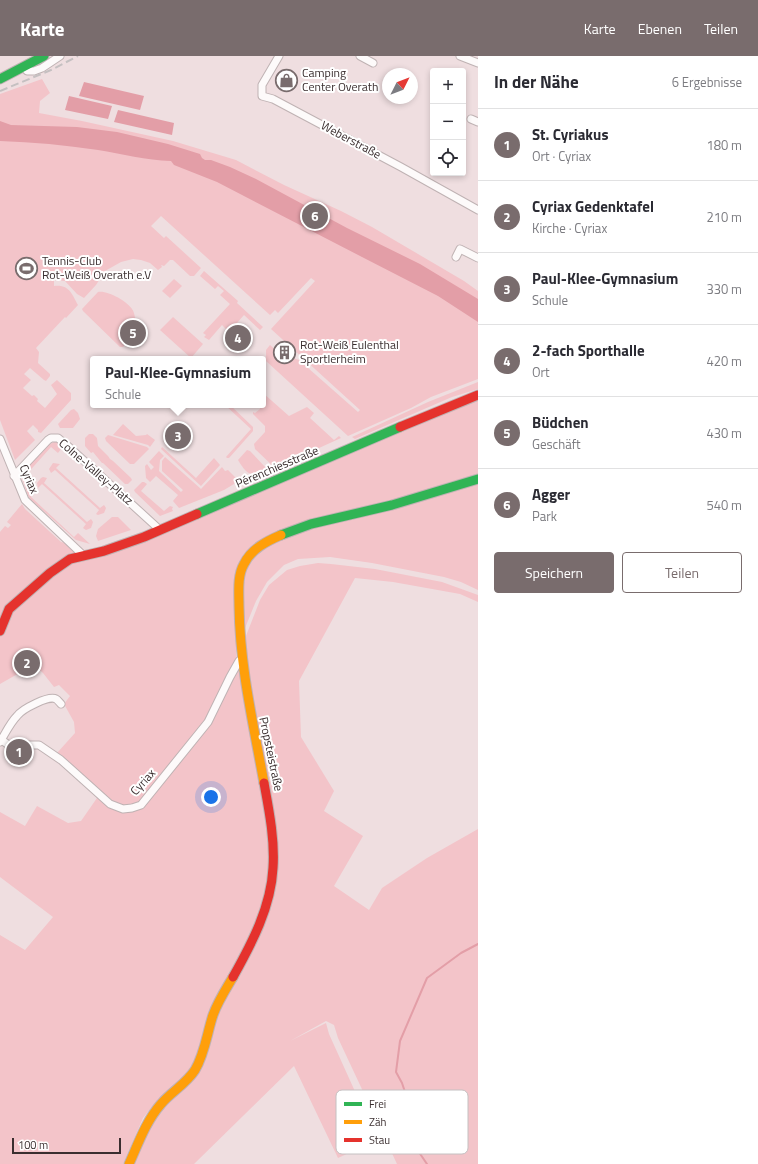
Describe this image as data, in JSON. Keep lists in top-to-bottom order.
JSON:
{
  "streets": {
    "street": [
      "Weberstraße",
      "Pérenchiesstraße",
      "Colne-Valley-Platz",
      "Cyriax",
      "Propsteistraße"
    ]
  },
  "crossings": [
    ["Pérenchiesstraße", "Colne-Valley-Platz"],
    ["Pérenchiesstraße", "Cyriax"],
    ["Colne-Valley-Platz", "Cyriax"],
    ["Cyriax", "Propsteistraße"]
  ],
  "places": {
    "shop": ["Camping Center Overath"],
    "sports": ["Tennis-Club Rot-Weiß Overath e.V"],
    "building": ["Rot-Weiß Eulenthal Sportlerheim"]
  },
  "legend": ["Frei", "Zäh", "Stau"],
  "scale_bar": "100 m",
  "north": "top right",
  "page": {
    "header": "Karte",
    "nav": ["Karte", "Ebenen", "Teilen"],
    "heading": ["In der Nähe", "6 Ergebnisse"],
    "map_buttons": ["+", "−"],
    "list": [
      {
        "mark": "1",
        "name": "St. Cyriakus",
        "note": "Ort · Cyriax",
        "value": "180 m"
      },
      {
        "mark": "2",
        "name": "Cyriax Gedenktafel",
        "note": "Kirche · Cyriax",
        "value": "210 m"
      },
      {
        "mark": "3",
        "name": "Paul-Klee-Gymnasium",
        "note": "Schule",
        "value": "330 m"
      },
      {
        "mark": "4",
        "name": "2-fach Sporthalle",
        "note": "Ort",
        "value": "420 m"
      },
      {
        "mark": "5",
        "name": "Büdchen",
        "note": "Geschäft",
        "value": "430 m"
      },
      {
        "mark": "6",
        "name": "Agger",
        "note": "Park",
        "value": "540 m"
      }
    ],
    "pins": [
      "6",
      "5",
      "4",
      "3",
      "2",
      "1"
    ],
    "popup": ["Paul-Klee-Gymnasium", "Schule"],
    "buttons": ["Speichern", "Teilen"],
    "scale": "100 m"
  }
}
